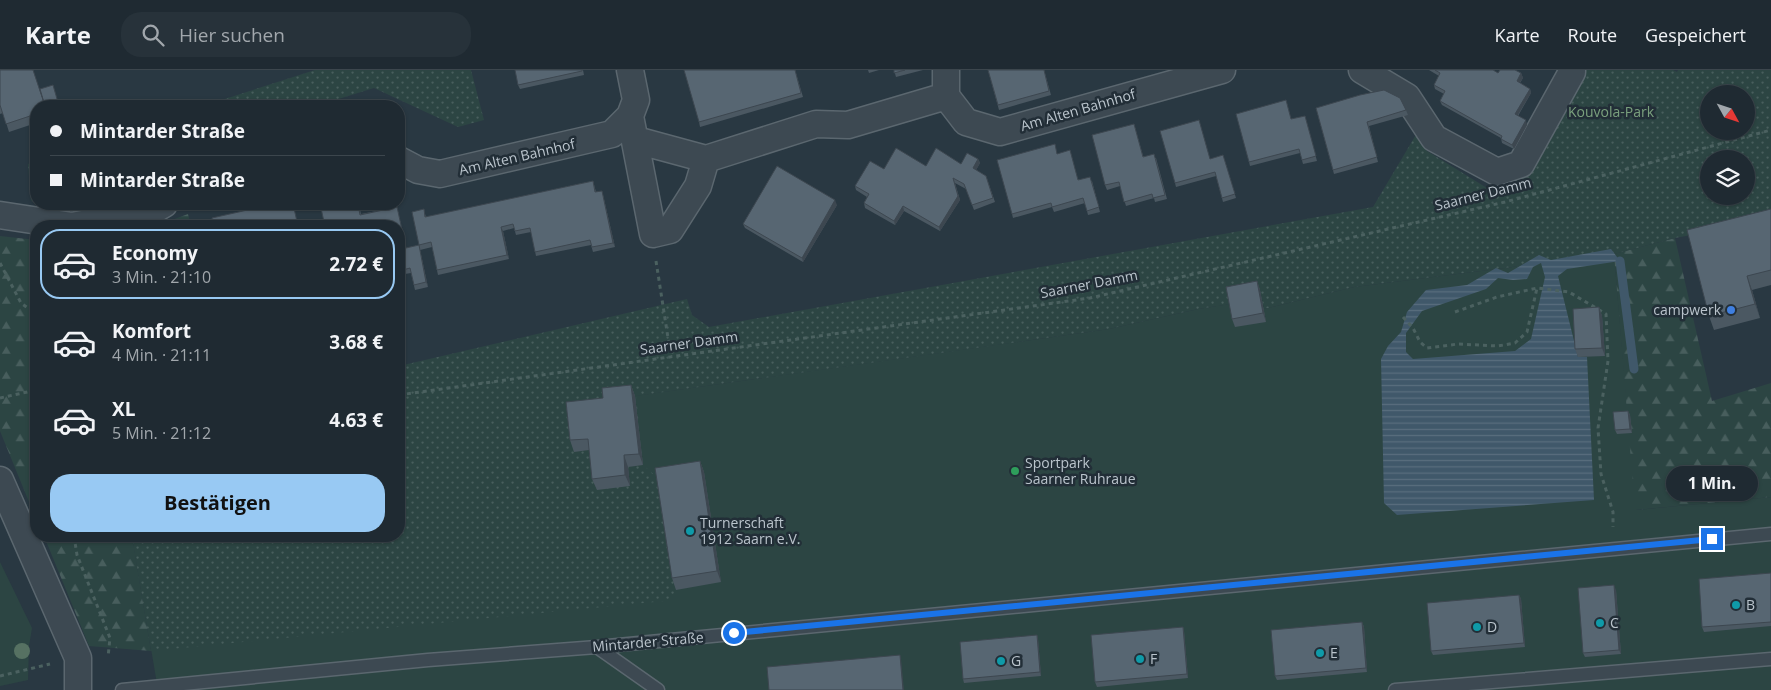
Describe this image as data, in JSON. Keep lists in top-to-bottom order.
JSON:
{
  "streets": {
    "street": ["Am Alten Bahnhof"],
    "lane": ["Mintarder Straße"],
    "path": ["Saarner Damm"]
  },
  "parks": ["Kouvola-Park"],
  "places": [
    "campwerk",
    "Sportpark Saarner Ruhraue",
    "Turnerschaft 1912 Saarn e.V.",
    "B",
    "C",
    "D",
    "E",
    "F",
    "G"
  ],
  "north": "bottom right",
  "page": {
    "header": "Karte",
    "search": "Hier suchen",
    "nav": ["Karte", "Route", "Gespeichert"],
    "banner": ["Mintarder Straße", "Mintarder Straße"],
    "list": [
      {
        "name": "Economy",
        "note": "3 Min. · 21:10",
        "value": "2.72 €"
      },
      {
        "name": "Komfort",
        "note": "4 Min. · 21:11",
        "value": "3.68 €"
      },
      {
        "name": "XL",
        "note": "5 Min. · 21:12",
        "value": "4.63 €"
      }
    ],
    "buttons": "Bestätigen",
    "bubble": "1 Min."
  }
}
